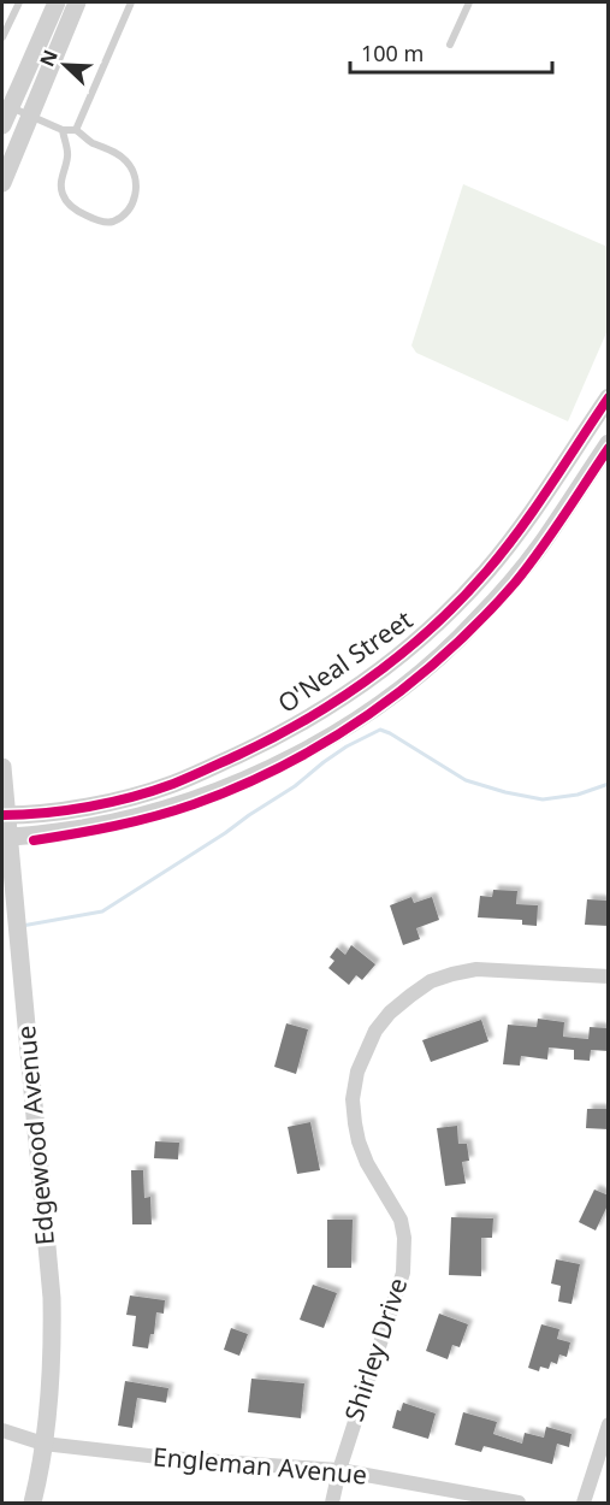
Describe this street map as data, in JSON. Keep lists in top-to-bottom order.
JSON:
{
  "streets": {
    "street": [
      "O'Neal Street",
      "Edgewood Avenue",
      "Shirley Drive",
      "Engleman Avenue"
    ]
  },
  "crossings": [
    ["O'Neal Street", "Edgewood Avenue"],
    ["Edgewood Avenue", "Engleman Avenue"],
    ["Shirley Drive", "Engleman Avenue"]
  ],
  "scale_bar": "100 m",
  "north": "top left"
}
